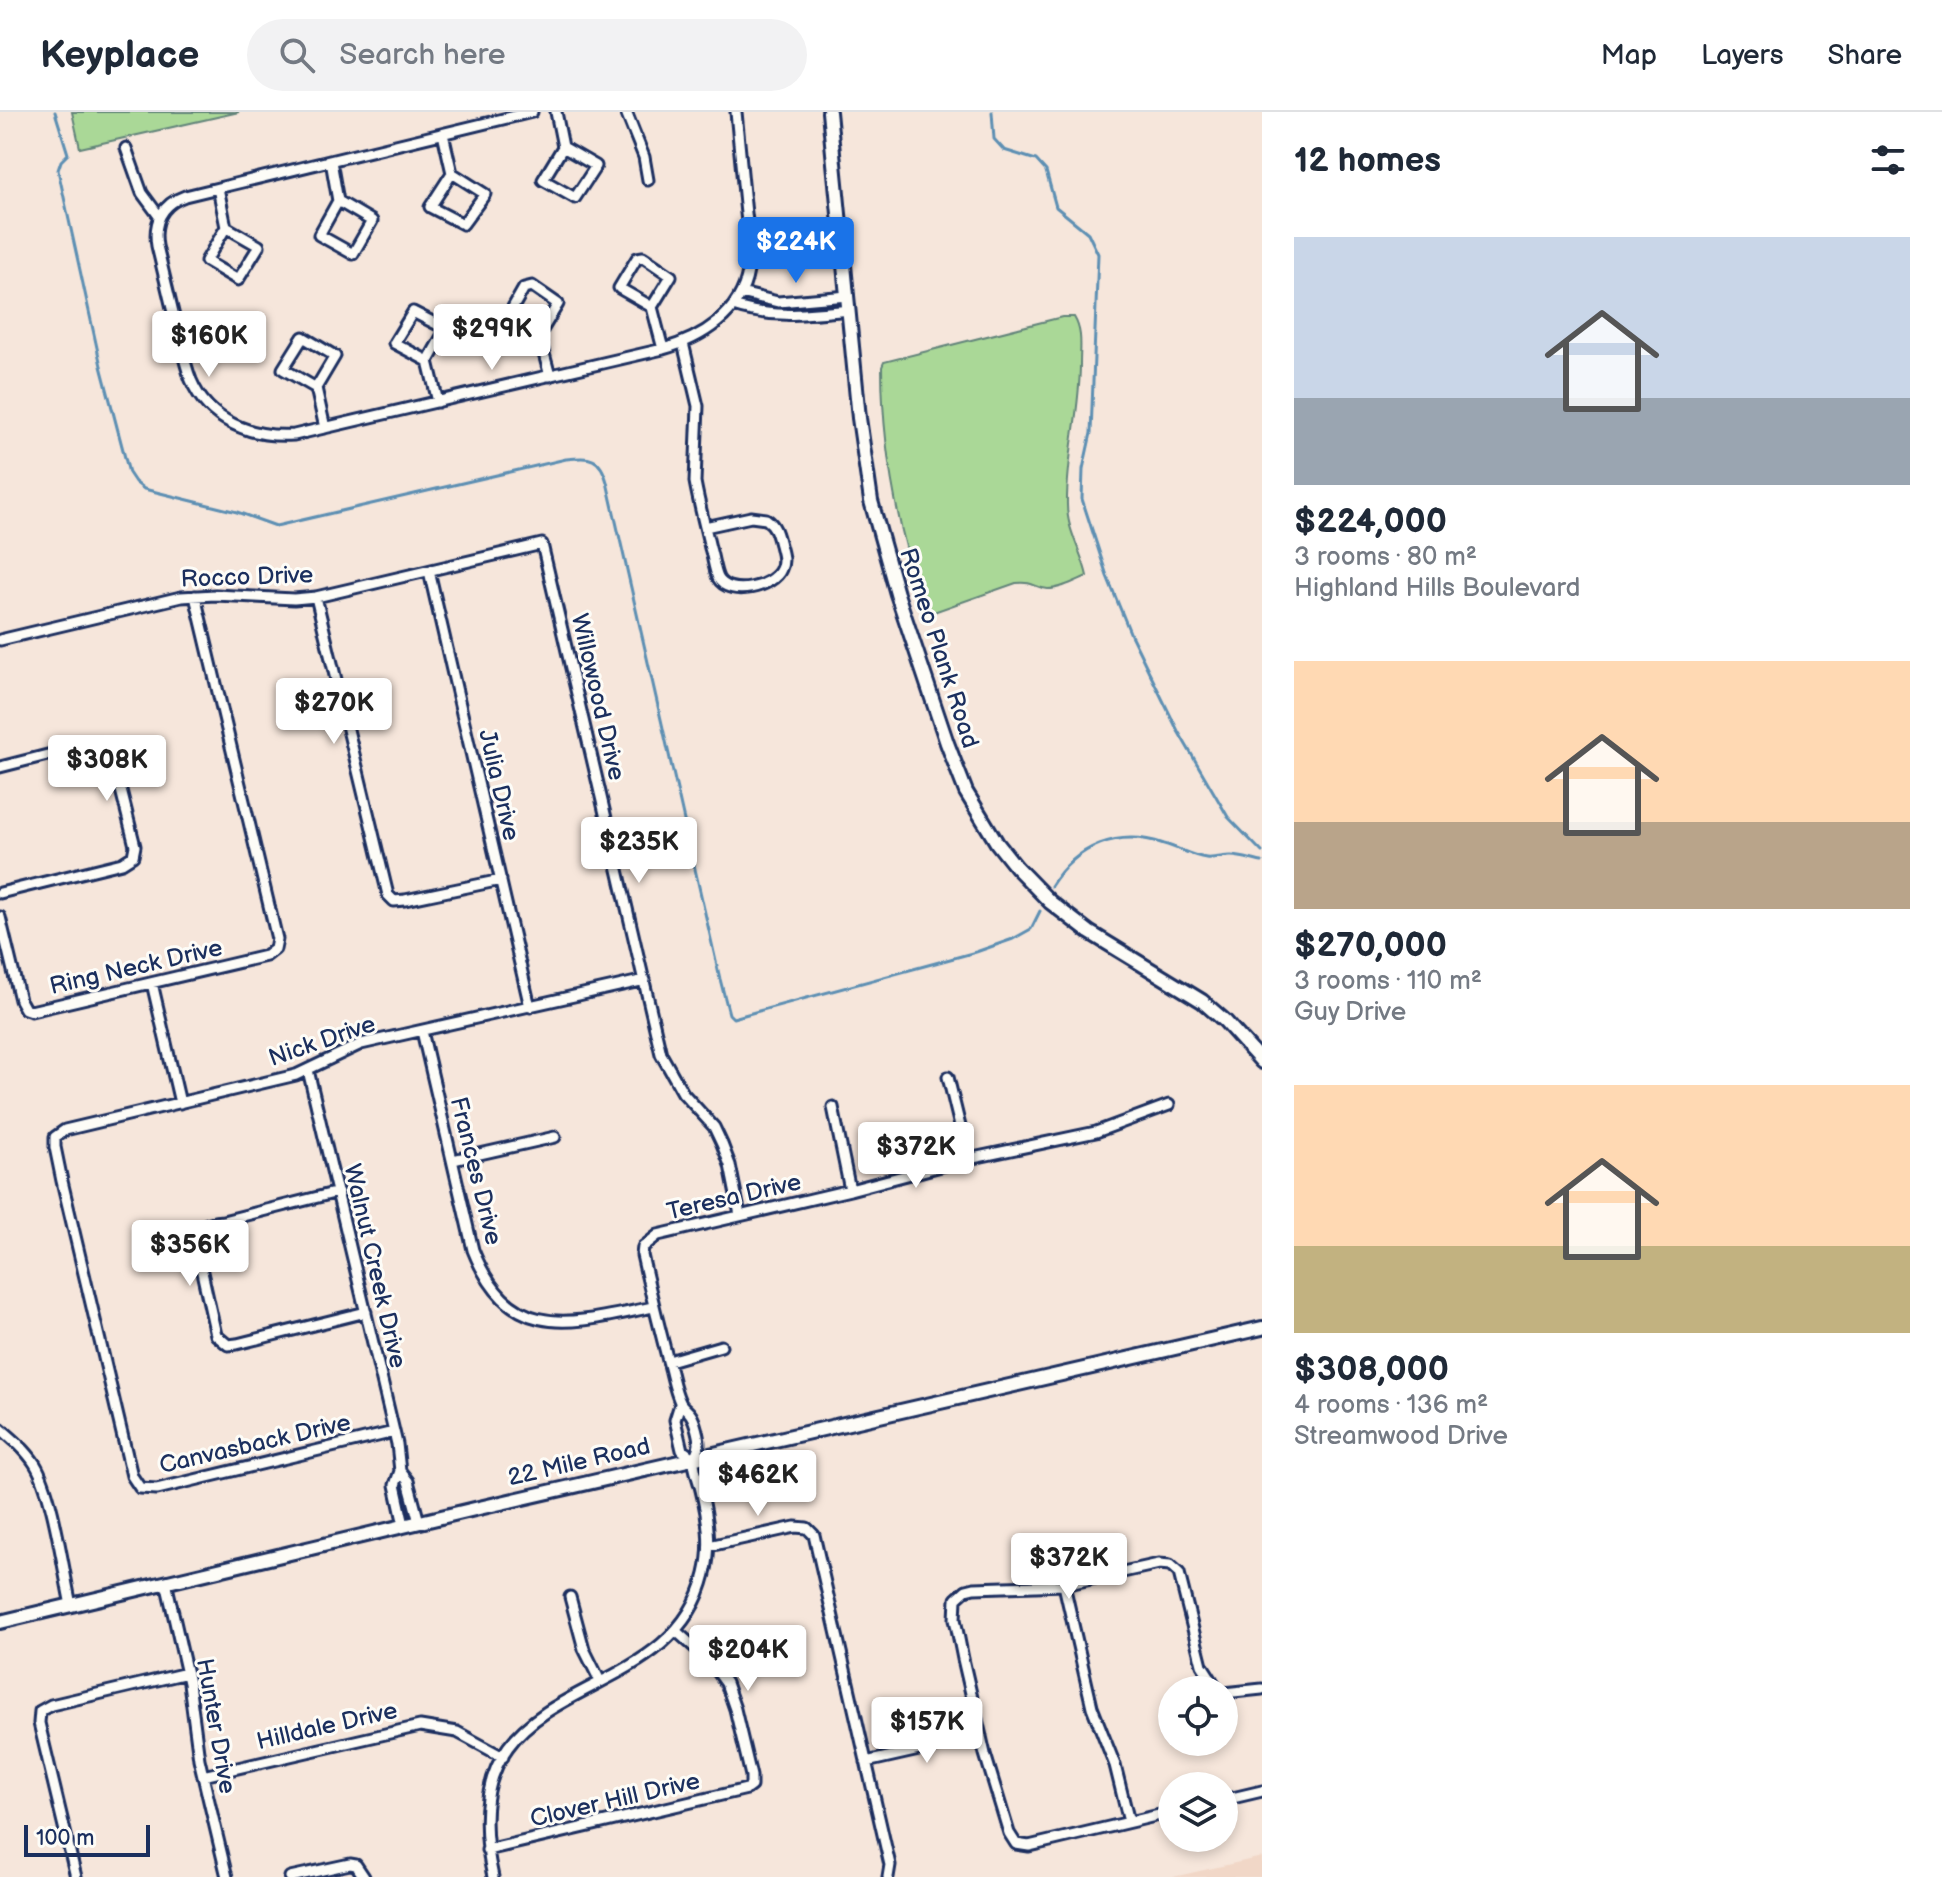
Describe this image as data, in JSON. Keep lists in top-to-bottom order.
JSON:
{
  "streets": {
    "street": [
      "Rocco Drive",
      "Romeo Plank Road",
      "Willowood Drive",
      "Julia Drive",
      "Ring Neck Drive",
      "Nick Drive",
      "Frances Drive",
      "Teresa Drive",
      "Walnut Creek Drive",
      "Canvasback Drive",
      "22 Mile Road",
      "Hunter Drive",
      "Hilldale Drive",
      "Clover Hill Drive"
    ]
  },
  "crossings": [
    ["Rocco Drive", "Willowood Drive"],
    ["Rocco Drive", "Julia Drive"],
    ["Rocco Drive", "Ring Neck Drive"],
    ["Willowood Drive", "Nick Drive"],
    ["Willowood Drive", "Teresa Drive"],
    ["Julia Drive", "Nick Drive"],
    ["Nick Drive", "Frances Drive"],
    ["Nick Drive", "Walnut Creek Drive"],
    ["Nick Drive", "Canvasback Drive"],
    ["Frances Drive", "Teresa Drive"],
    ["Walnut Creek Drive", "Canvasback Drive"],
    ["Walnut Creek Drive", "22 Mile Road"],
    ["22 Mile Road", "Hunter Drive"],
    ["Hunter Drive", "Hilldale Drive"]
  ],
  "scale_bar": "100 m",
  "page": {
    "header": "Keyplace",
    "search": "Search here",
    "nav": ["Map", "Layers", "Share"],
    "heading": "12 homes",
    "list": [
      {
        "name": "$224,000",
        "note": "3 rooms · 80 m² · Highland Hills Boulevard"
      },
      {
        "name": "$270,000",
        "note": "3 rooms · 110 m² · Guy Drive"
      },
      {
        "name": "$308,000",
        "note": "4 rooms · 136 m² · Streamwood Drive"
      }
    ],
    "price": [
      "$224K",
      "$299K",
      "$160K",
      "$270K",
      "$308K",
      "$235K",
      "$372K",
      "$356K",
      "$462K",
      "$372K",
      "$204K",
      "$157K"
    ],
    "scale": "100 m"
  }
}
